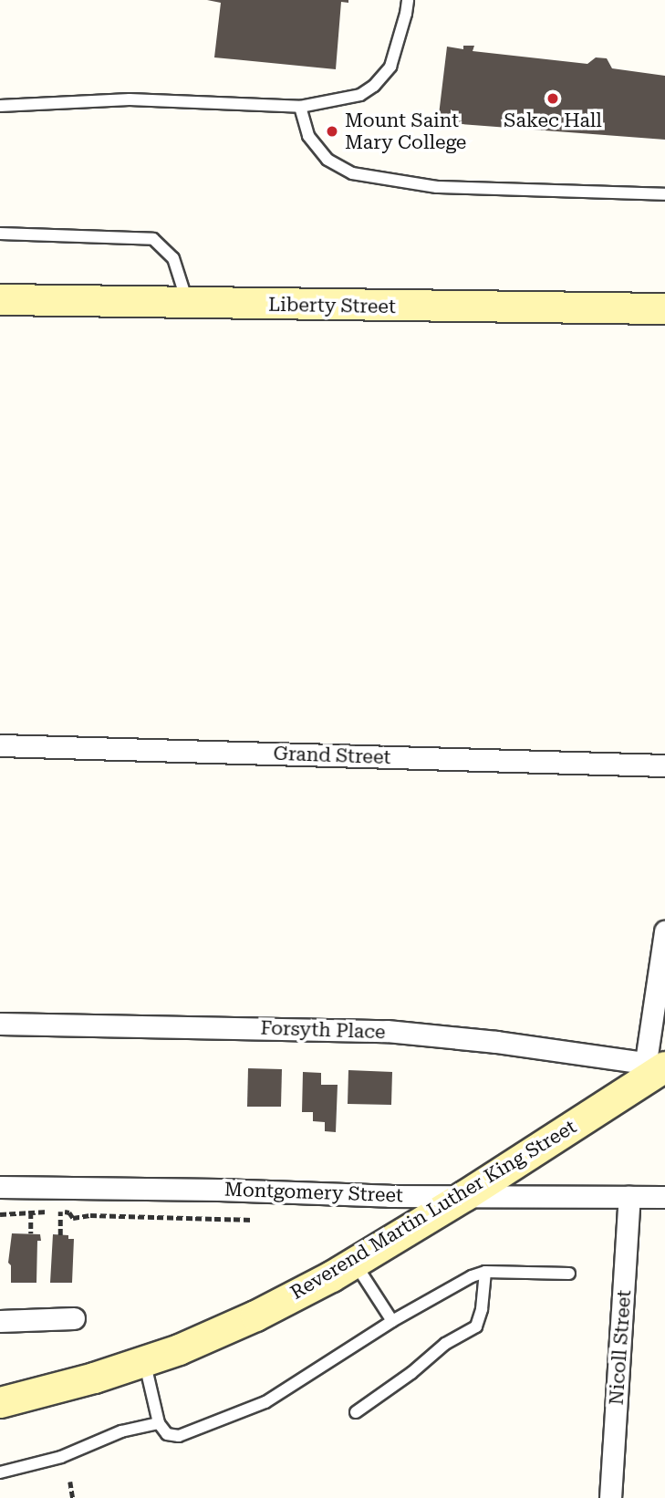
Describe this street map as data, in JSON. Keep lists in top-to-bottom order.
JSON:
{
  "streets": {
    "street": [
      "Liberty Street",
      "Grand Street",
      "Forsyth Place",
      "Montgomery Street",
      "Reverend Martin Luther King Street",
      "Nicoll Street"
    ]
  },
  "crossings": [
    ["Forsyth Place", "Reverend Martin Luther King Street"],
    ["Montgomery Street", "Reverend Martin Luther King Street"],
    ["Montgomery Street", "Nicoll Street"]
  ],
  "places": ["Sakec Hall", "Mount Saint Mary College"]
}
